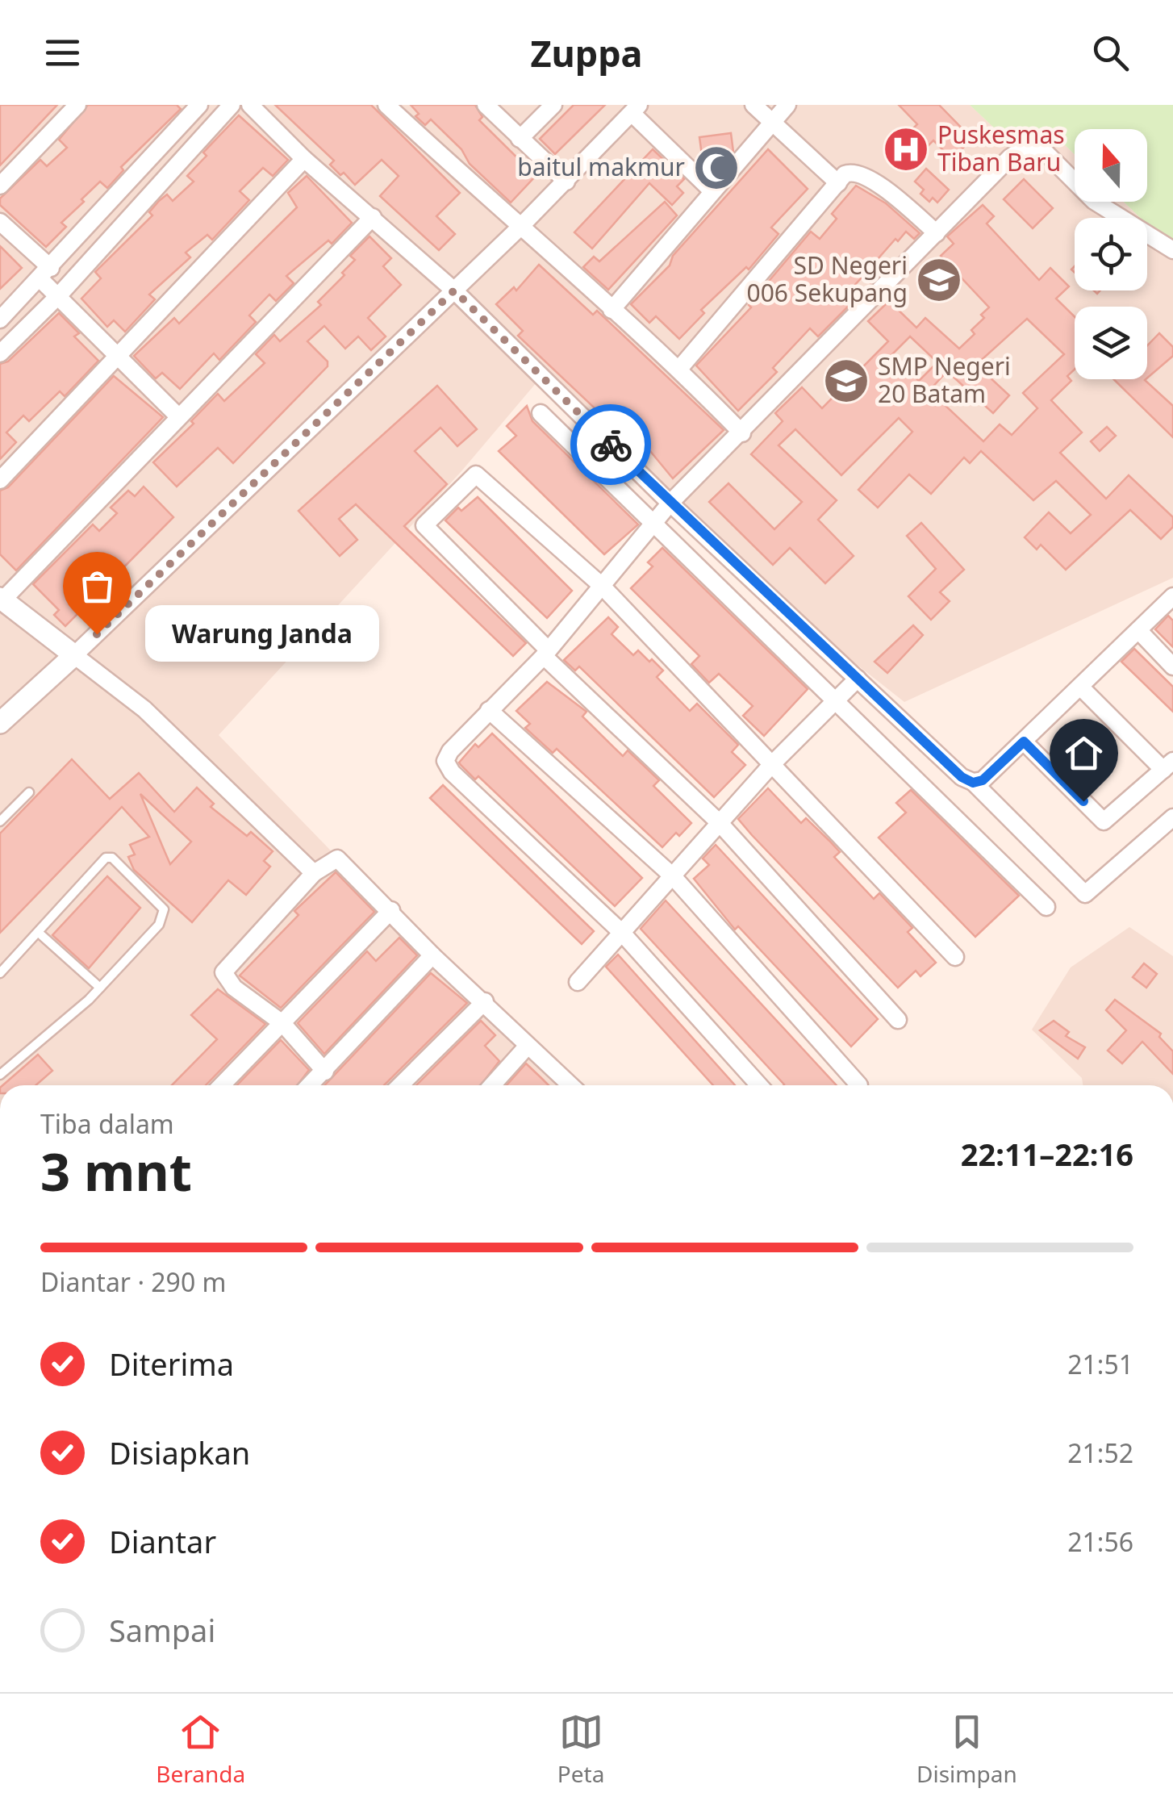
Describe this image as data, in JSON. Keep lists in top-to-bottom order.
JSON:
{
  "places": {
    "hospital": ["Puskesmas Tiban Baru"],
    "mosque": ["baitul makmur"],
    "school or university": ["SD Negeri 006 Sekupang", "SMP Negeri 20 Batam"],
    "other": ["Warung Janda"]
  },
  "north": "top",
  "page": {
    "header": "Zuppa",
    "bubble": "Warung Janda",
    "heading": ["3 mnt", "Tiba dalam", "22:11–22:16"],
    "bar": "Diantar · 290 m",
    "list": [
      ["Diterima", "21:51"],
      ["Disiapkan", "21:52"],
      ["Diantar", "21:56"],
      "Sampai"
    ],
    "tabs": ["Beranda", "Peta", "Disimpan"]
  }
}
